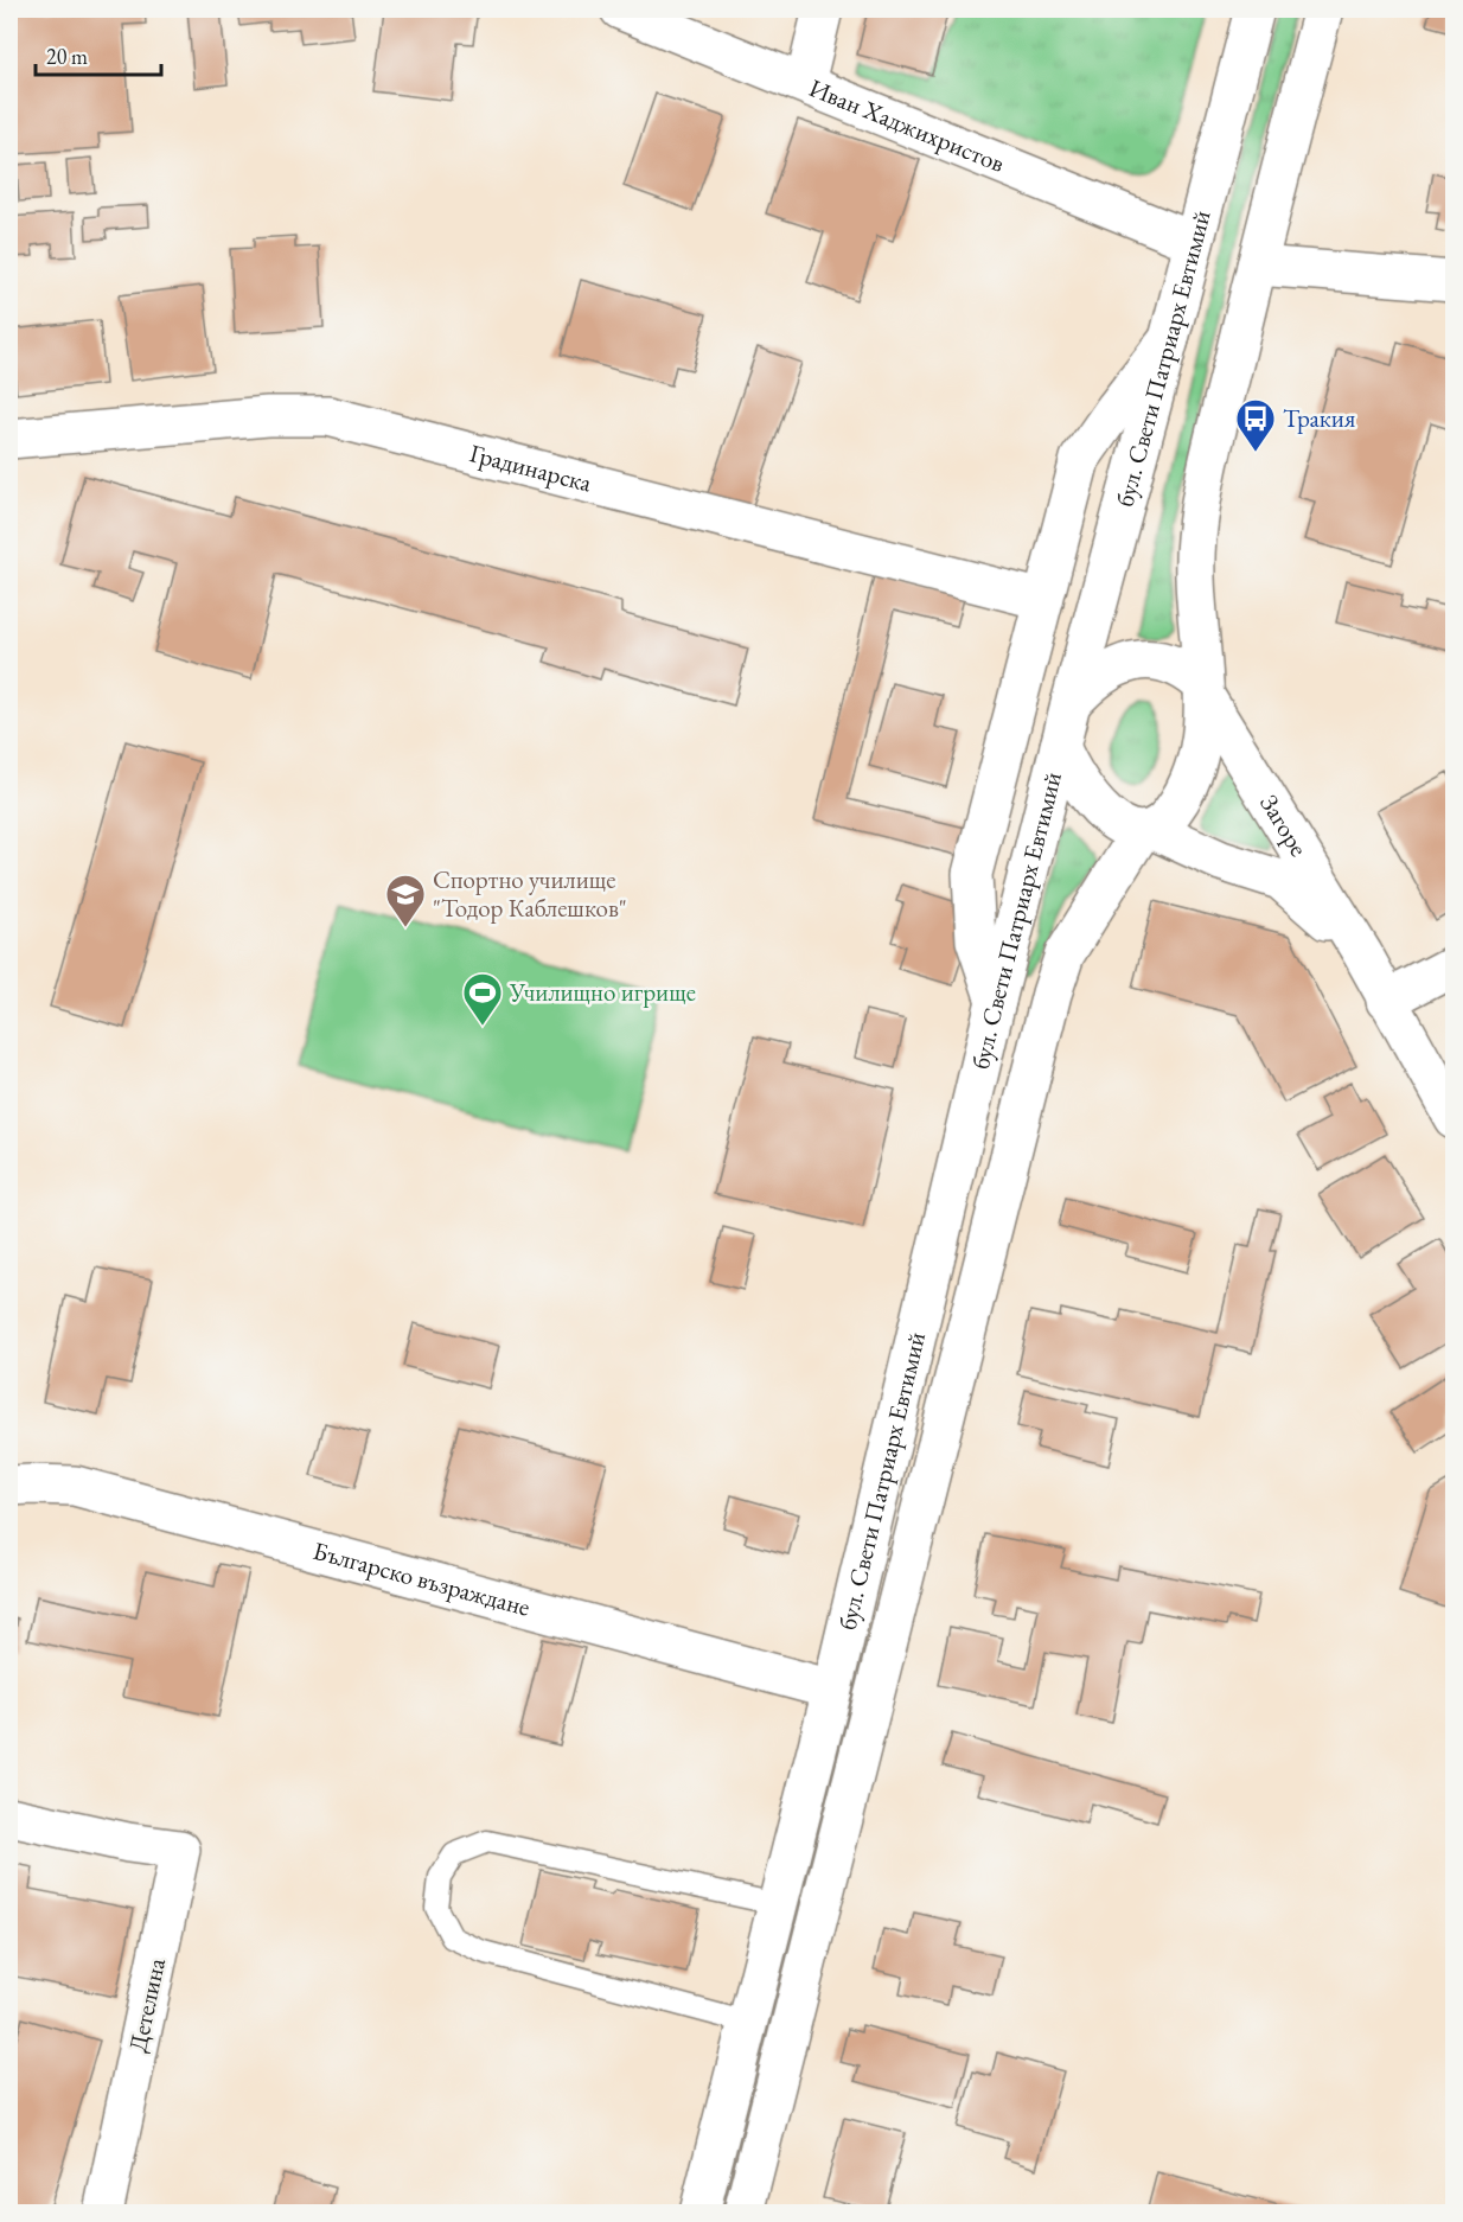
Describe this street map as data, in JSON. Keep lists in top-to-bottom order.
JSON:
{
  "streets": {
    "street": [
      "Иван Хаджихристов",
      "бул. Свети Патриарх Евтимий",
      "Градинарска",
      "Загоре",
      "Българско възраждане",
      "Детелина"
    ]
  },
  "crossings": [
    ["Иван Хаджихристов", "бул. Свети Патриарх Евтимий"],
    ["бул. Свети Патриарх Евтимий", "Загоре"],
    ["бул. Свети Патриарх Евтимий", "Българско възраждане"]
  ],
  "places": {
    "bus stop": ["Тракия"],
    "school or university": ["Спортно училище \"Тодор Каблешков\""],
    "sports": ["Училищно игрище"]
  },
  "scale_bar": "20 m"
}
